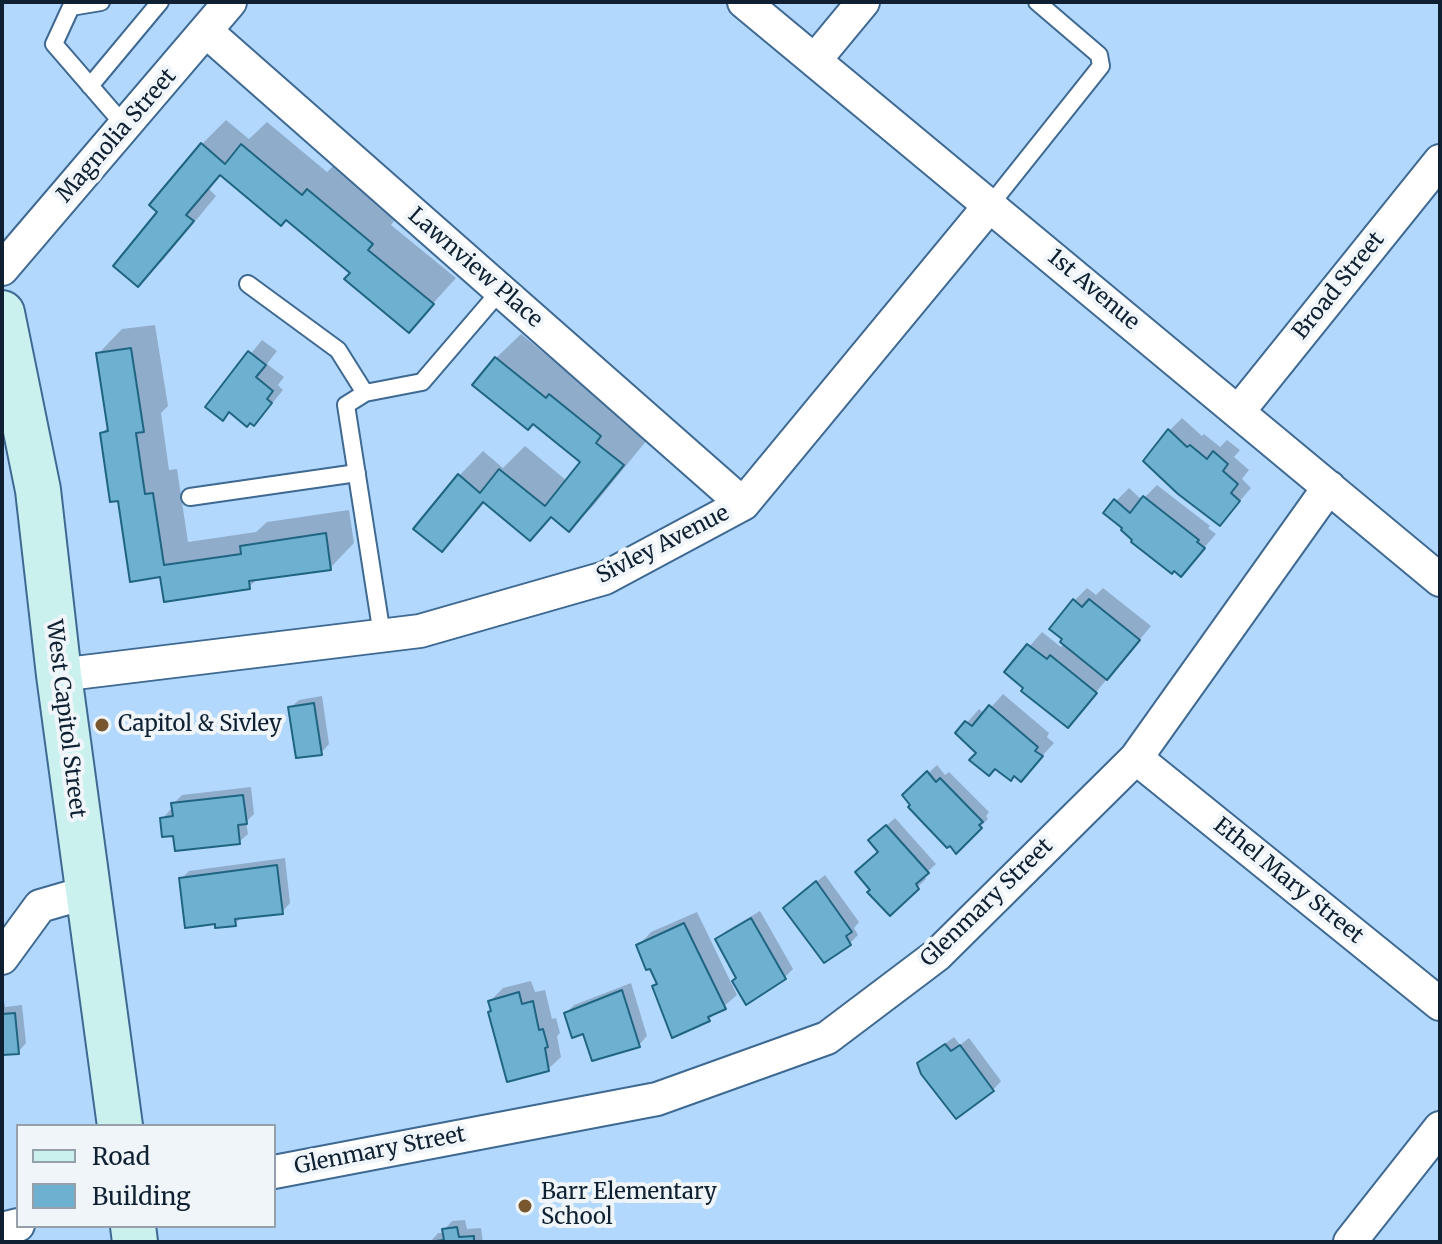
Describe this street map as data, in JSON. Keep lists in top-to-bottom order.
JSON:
{
  "streets": {
    "main road": ["West Capitol Street"],
    "street": [
      "Magnolia Street",
      "Lawnview Place",
      "Broad Street",
      "1st Avenue",
      "Sivley Avenue",
      "Ethel Mary Street",
      "Glenmary Street"
    ]
  },
  "crossings": [
    ["Magnolia Street", "Lawnview Place"],
    ["Lawnview Place", "Sivley Avenue"],
    ["Broad Street", "1st Avenue"],
    ["1st Avenue", "Sivley Avenue"],
    ["1st Avenue", "Glenmary Street"],
    ["Sivley Avenue", "West Capitol Street"],
    ["Ethel Mary Street", "Glenmary Street"]
  ],
  "places": ["Capitol & Sivley", "Barr Elementary School"],
  "legend": ["Road", "Building"]
}
